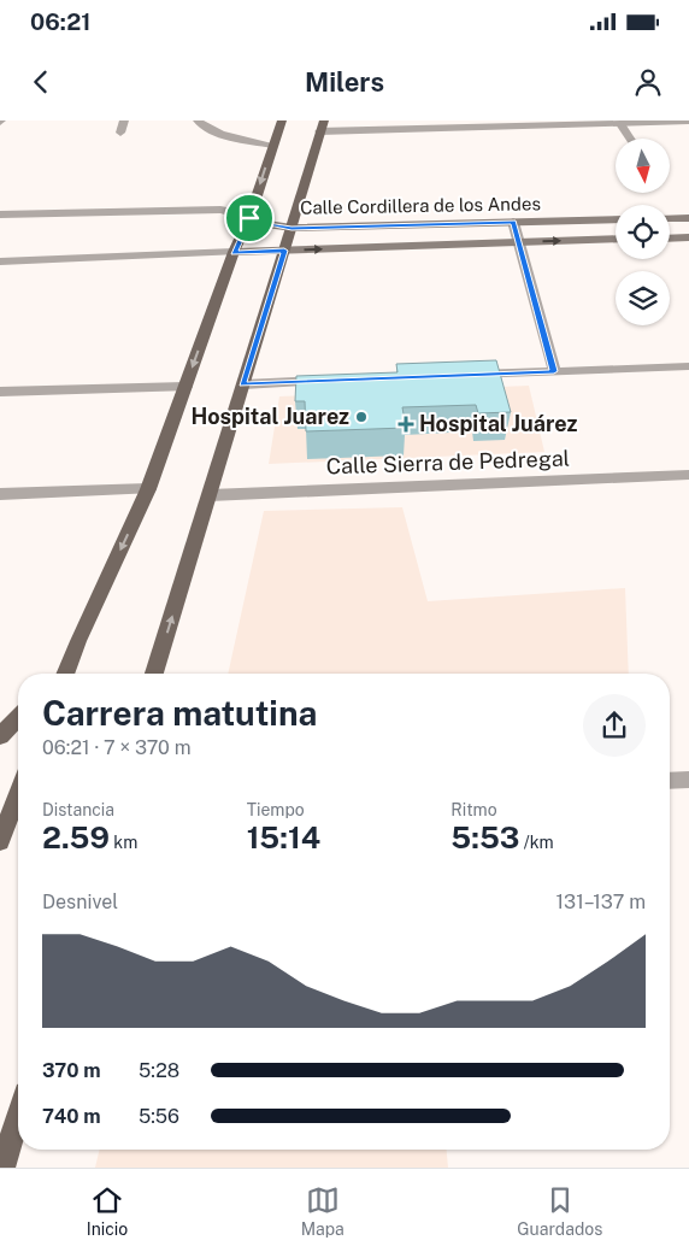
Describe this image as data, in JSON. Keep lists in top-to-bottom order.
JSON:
{
  "streets": {
    "main road": ["Calle Cordillera de los Andes"],
    "street": ["Calle Sierra de Pedregal"]
  },
  "places": {
    "other": ["Hospital Juarez"],
    "health": ["Hospital Juárez"]
  },
  "north": "bottom",
  "page": {
    "status": "06:21",
    "header": "Milers",
    "heading": ["Carrera matutina", "06:21 · 7 × 370 m"],
    "stats": [
      ["Distancia", "2.59 km"],
      ["Tiempo", "15:14"],
      ["Ritmo", "5:53 /km"]
    ],
    "chart": ["Desnivel", "131–137 m"],
    "list": [
      {
        "name": "370 m",
        "note": "5:28"
      },
      {
        "name": "740 m",
        "note": "5:56"
      }
    ],
    "tabs": ["Inicio", "Mapa", "Guardados"]
  }
}
